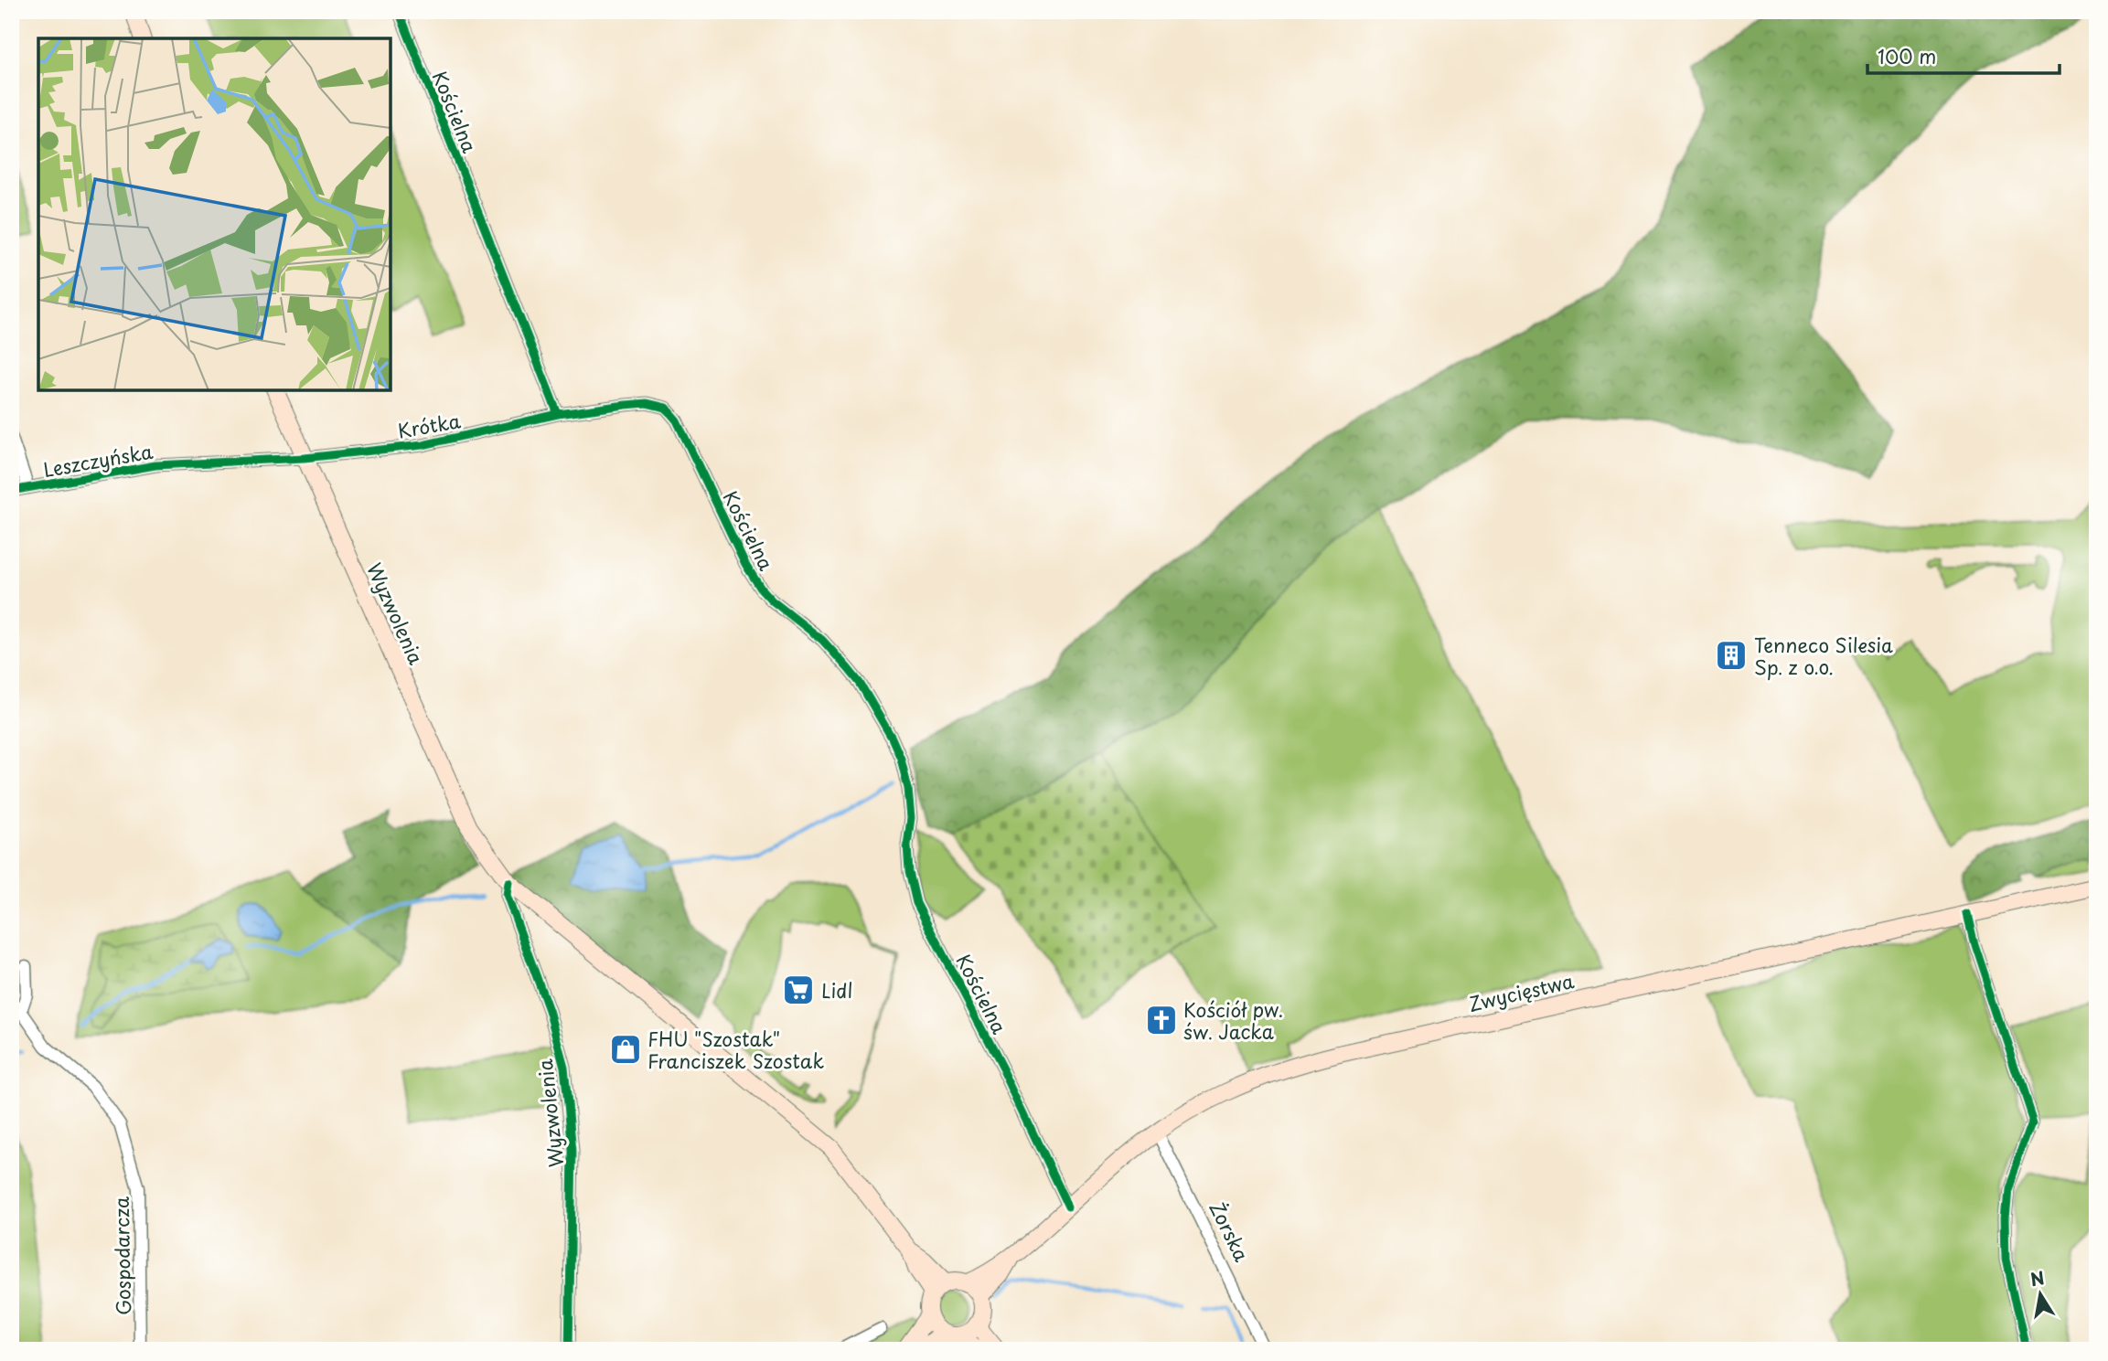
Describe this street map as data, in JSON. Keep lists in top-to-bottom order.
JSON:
{
  "streets": {
    "main road": ["Wyzwolenia", "Zwycięstwa"],
    "street": [
      "Kościelna",
      "Krótka",
      "Leszczyńska",
      "Żorska",
      "Gospodarcza"
    ]
  },
  "crossings": [
    ["Kościelna", "Krótka"],
    ["Kościelna", "Zwycięstwa"],
    ["Krótka", "Leszczyńska"],
    ["Krótka", "Wyzwolenia"],
    ["Leszczyńska", "Wyzwolenia"],
    ["Wyzwolenia", "Zwycięstwa"],
    ["Zwycięstwa", "Żorska"]
  ],
  "places": {
    "building": ["Tenneco Silesia Sp. z o.o."],
    "supermarket": ["Lidl"],
    "church": ["Kościół pw. św. Jacka"],
    "shop": ["FHU \"Szostak\" Franciszek Szostak"]
  },
  "scale_bar": "100 m",
  "north": "top"
}
